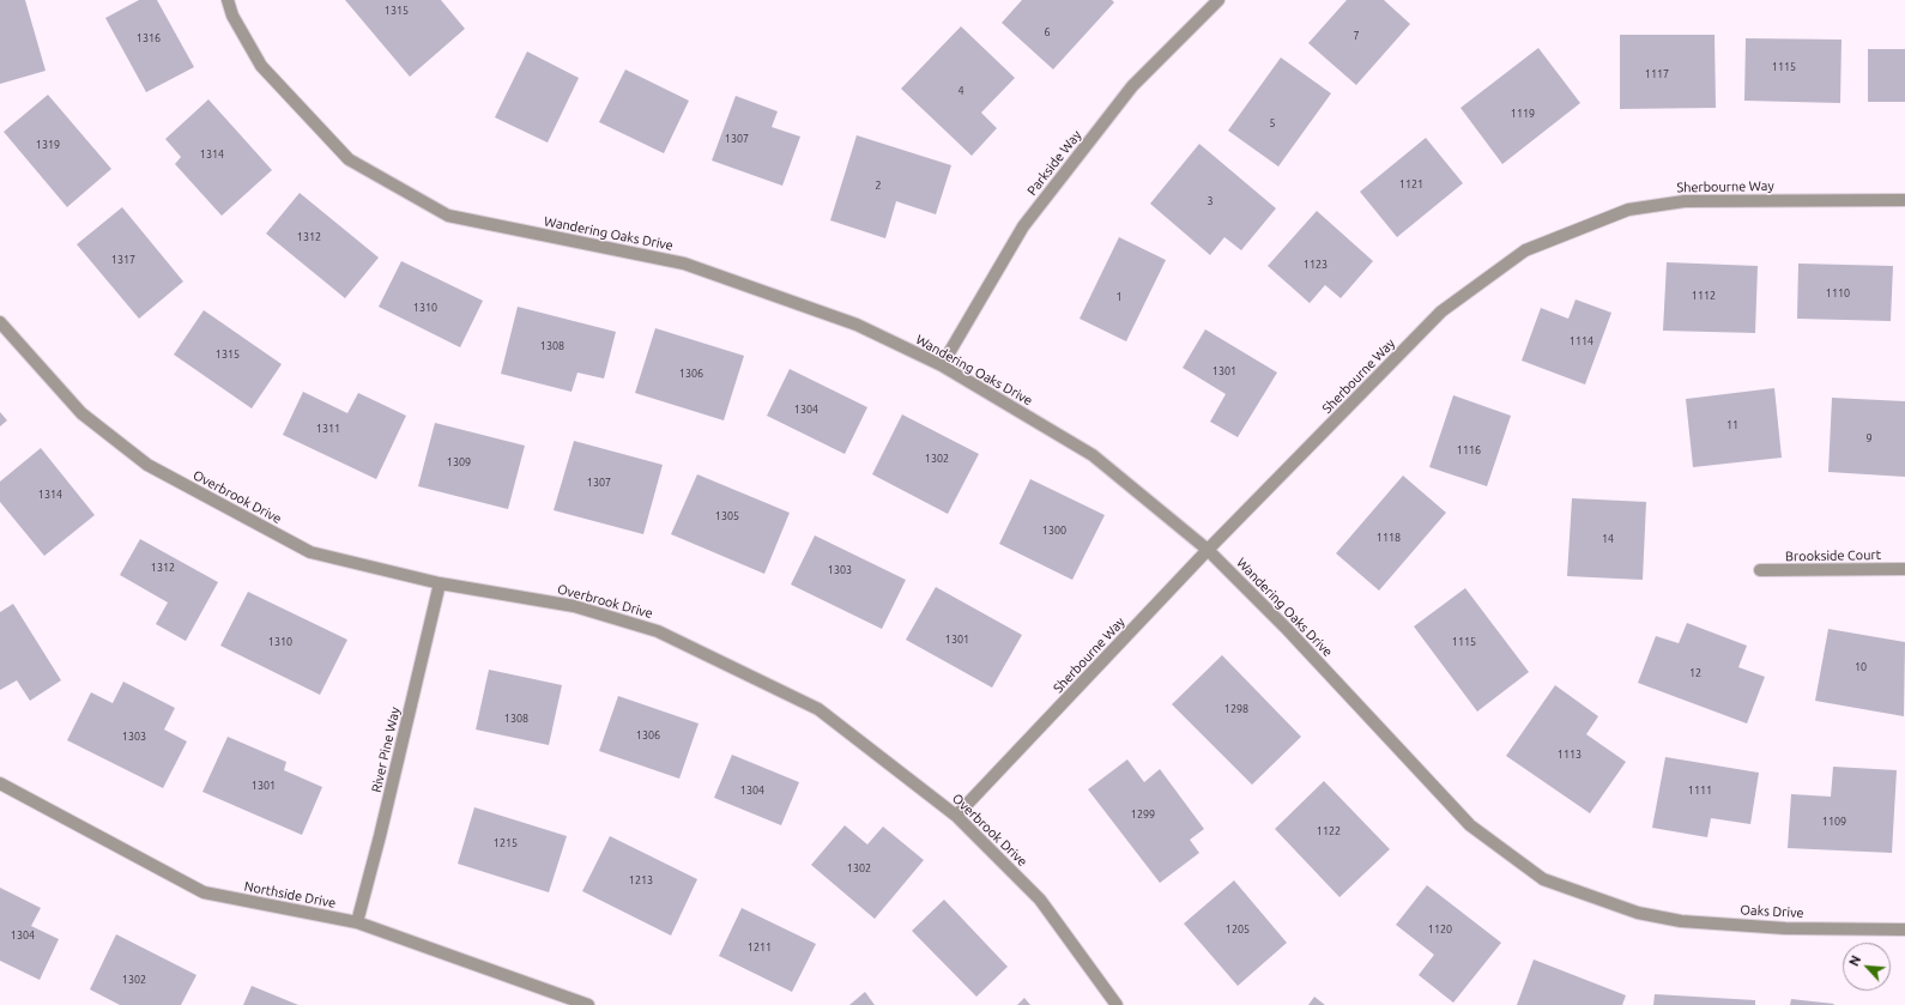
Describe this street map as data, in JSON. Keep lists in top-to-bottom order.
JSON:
{
  "streets": {
    "street": [
      "Parkside Way",
      "Sherbourne Way",
      "Wandering Oaks Drive",
      "Overbrook Drive",
      "Brookside Court",
      "River Pine Way",
      "Northside Drive",
      "Oaks Drive"
    ]
  },
  "crossings": [
    ["Parkside Way", "Wandering Oaks Drive"],
    ["Sherbourne Way", "Wandering Oaks Drive"],
    ["Sherbourne Way", "Overbrook Drive"],
    ["Wandering Oaks Drive", "Oaks Drive"],
    ["Overbrook Drive", "River Pine Way"],
    ["River Pine Way", "Northside Drive"]
  ],
  "house_numbers": [
    "1315",
    "6",
    "7",
    "1316",
    "1115",
    "1117",
    "4",
    "1119",
    "5",
    "1307",
    "1319",
    "1314",
    "1121",
    "2",
    "3",
    "1312",
    "1317",
    "1123",
    "1110",
    "1112",
    "1",
    "1310",
    "1114",
    "1308",
    "1315",
    "1301",
    "1306",
    "1304",
    "11",
    "1311",
    "9",
    "1116",
    "1302",
    "1309",
    "1307",
    "1314",
    "1305",
    "1300",
    "1118",
    "14",
    "1312",
    "1303",
    "1301",
    "1310",
    "1115",
    "10",
    "12",
    "1298",
    "1308",
    "1306",
    "1303",
    "1113",
    "1301",
    "1304",
    "1111",
    "1299",
    "1109",
    "1122",
    "1215",
    "1302",
    "1213",
    "1205",
    "1120",
    "1304",
    "1211",
    "1302"
  ],
  "north": "top left"
}
